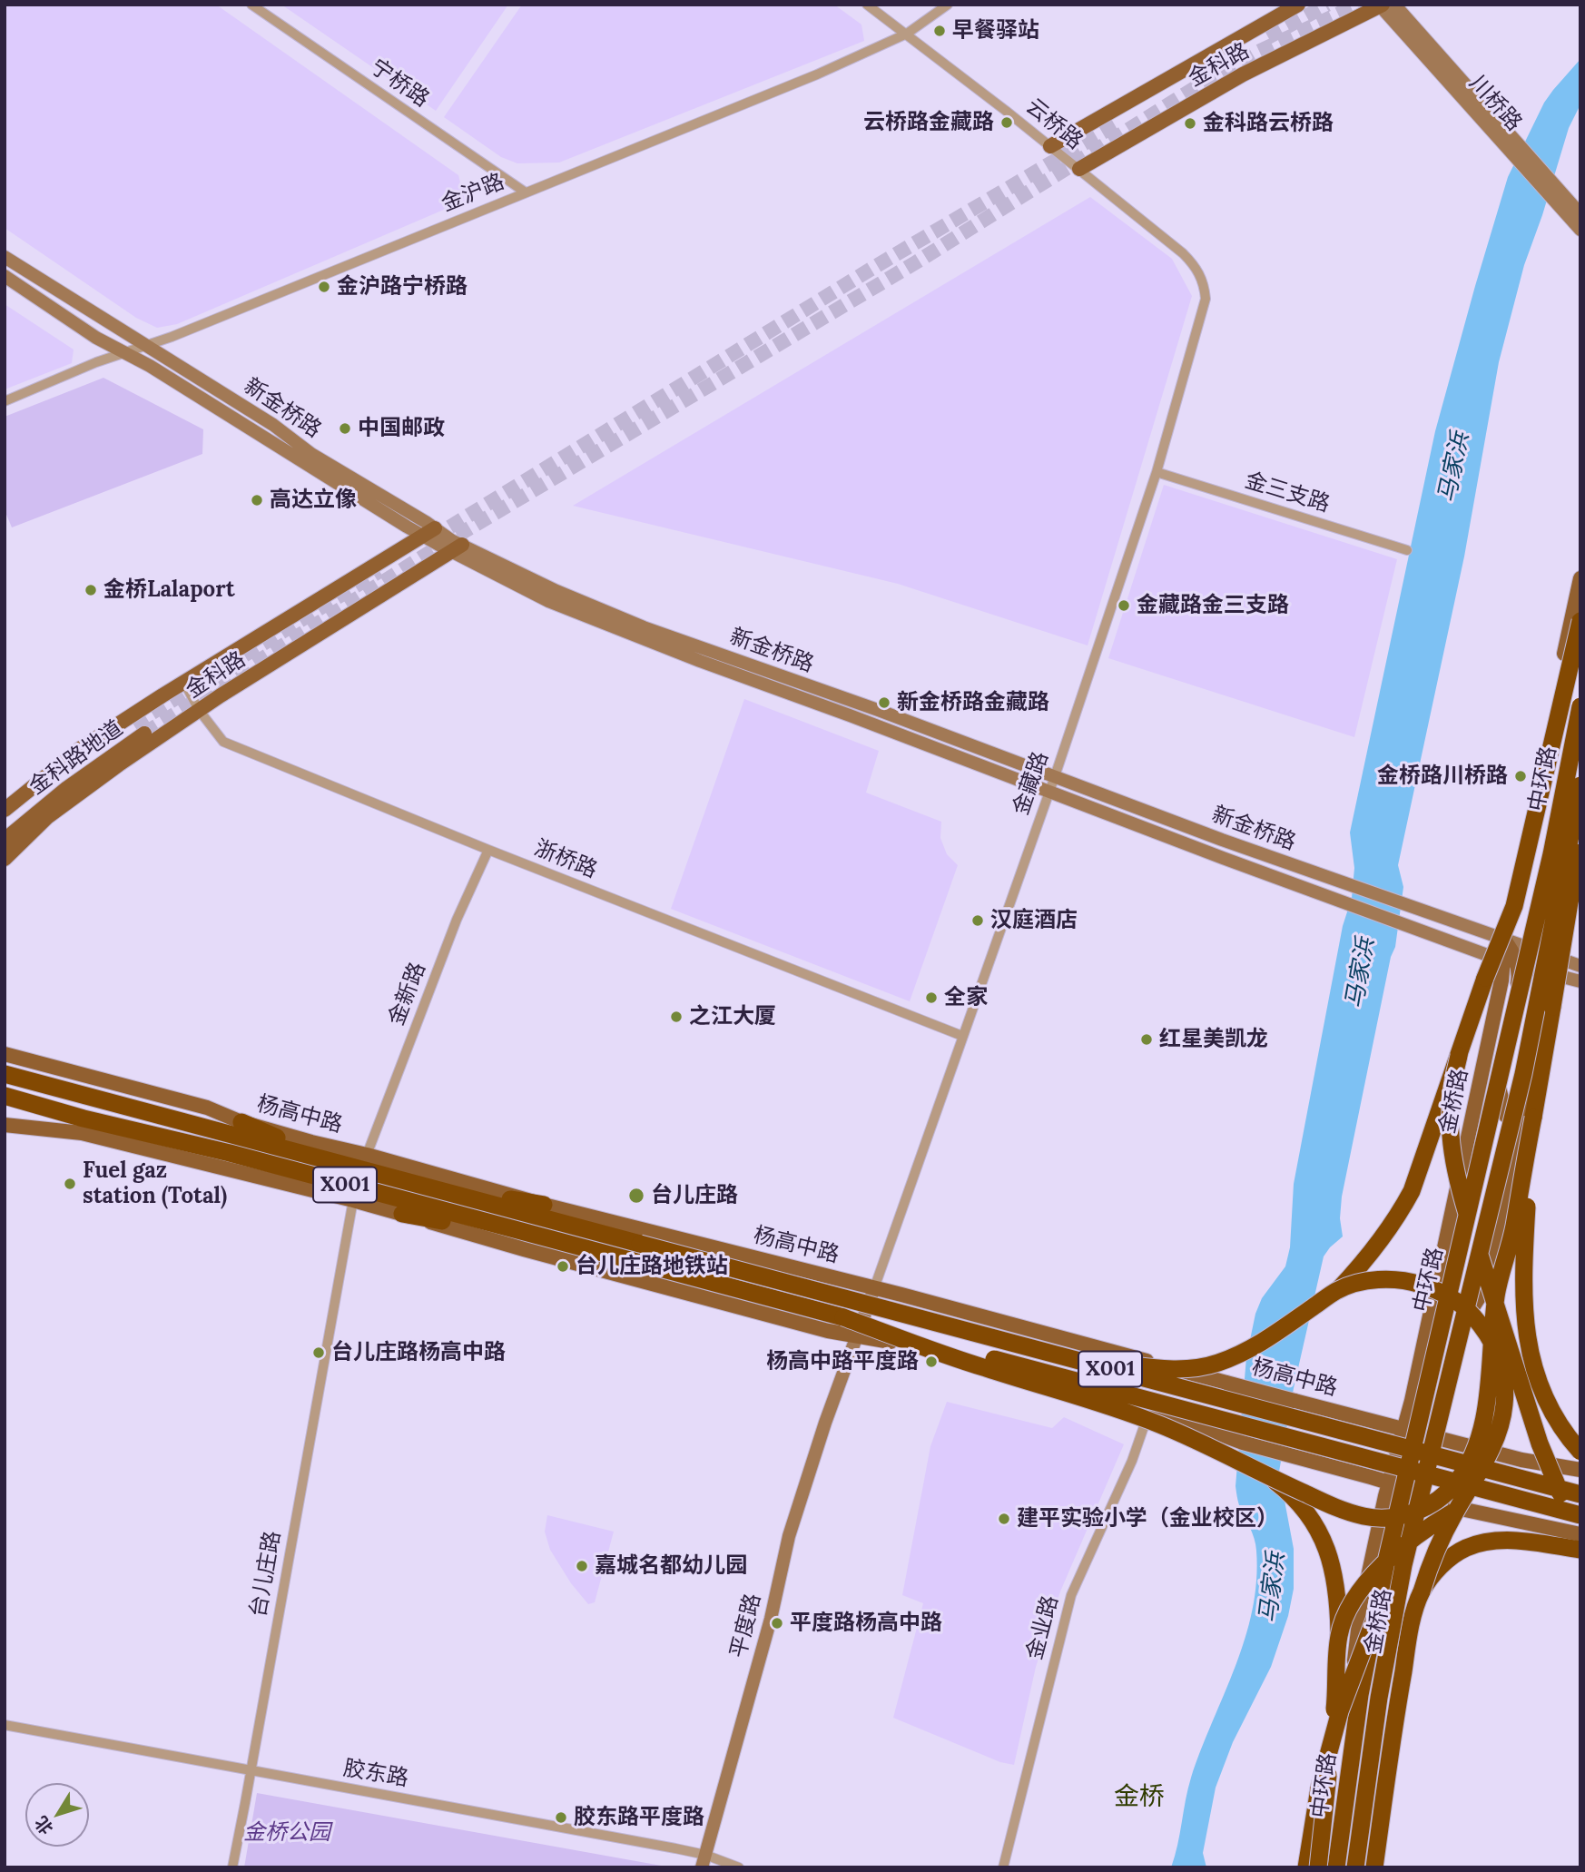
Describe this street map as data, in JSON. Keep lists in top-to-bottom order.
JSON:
{
  "streets": {
    "highway": ["中环路", "杨高中路", "X001"],
    "main road": ["金科路", "金科路地道", "金桥路"],
    "street": [
      "宁桥路",
      "川桥路",
      "云桥路",
      "金沪路",
      "新金桥路",
      "金三支路",
      "金藏路",
      "浙桥路",
      "金新路",
      "台儿庄路",
      "平度路",
      "金业路",
      "胶东路"
    ]
  },
  "crossings": [
    ["金科路", "川桥路"],
    ["金科路", "云桥路"],
    ["金科路", "新金桥路"],
    ["金科路", "浙桥路"],
    ["宁桥路", "金沪路"],
    ["云桥路", "金沪路"],
    ["云桥路", "金藏路"],
    ["金沪路", "新金桥路"],
    ["新金桥路", "金藏路"],
    ["新金桥路", "金桥路"],
    ["金三支路", "金藏路"],
    ["金藏路", "浙桥路"],
    ["金藏路", "杨高中路"],
    ["金藏路", "平度路"],
    ["浙桥路", "金新路"],
    ["金新路", "杨高中路"],
    ["金桥路", "杨高中路"],
    ["金桥路", "X001"],
    ["杨高中路", "平度路"],
    ["X001", "台儿庄路"],
    ["X001", "平度路"],
    ["X001", "金业路"],
    ["台儿庄路", "胶东路"],
    ["平度路", "胶东路"]
  ],
  "districts": ["金桥"],
  "water": ["马家浜"],
  "parks": ["金桥公园"],
  "places": [
    "早餐驿站",
    "云桥路金藏路",
    "金科路云桥路",
    "金沪路宁桥路",
    "中国邮政",
    "高达立像",
    "金桥Lalaport",
    "金藏路金三支路",
    "新金桥路金藏路",
    "金桥路川桥路",
    "汉庭酒店",
    "全家",
    "之江大厦",
    "红星美凯龙",
    "Fuel gaz station (Total)",
    "台儿庄路",
    "台儿庄路地铁站",
    "台儿庄路杨高中路",
    "杨高中路平度路",
    "建平实验小学（金业校区）",
    "嘉城名都幼儿园",
    "平度路杨高中路",
    "胶东路平度路"
  ],
  "north": "bottom left"
}
